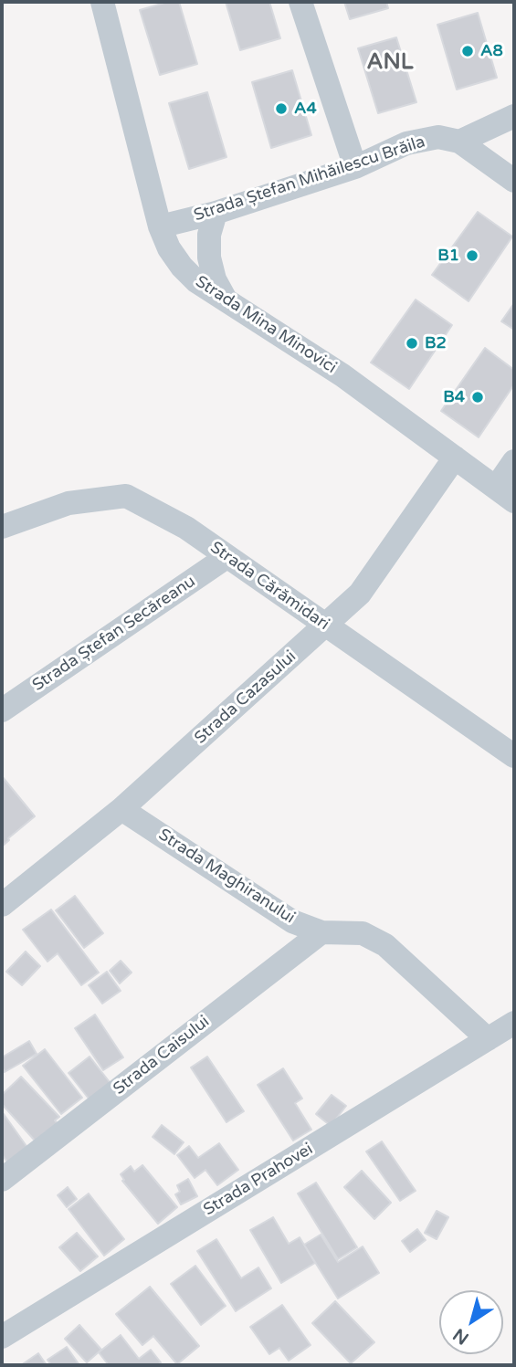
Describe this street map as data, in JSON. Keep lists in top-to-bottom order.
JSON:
{
  "streets": {
    "street": [
      "Strada Ștefan Mihăilescu Brăila",
      "Strada Mina Minovici",
      "Strada Cărămidari",
      "Strada Ștefan Secăreanu",
      "Strada Cazasului",
      "Strada Maghiranului",
      "Strada Caisului",
      "Strada Prahovei"
    ]
  },
  "crossings": [
    ["Strada Ștefan Mihăilescu Brăila", "Strada Mina Minovici"],
    ["Strada Mina Minovici", "Strada Cazasului"],
    ["Strada Cărămidari", "Strada Ștefan Secăreanu"],
    ["Strada Cărămidari", "Strada Cazasului"],
    ["Strada Cazasului", "Strada Maghiranului"],
    ["Strada Maghiranului", "Strada Caisului"],
    ["Strada Maghiranului", "Strada Prahovei"]
  ],
  "districts": ["ANL"],
  "places": [
    "A8",
    "A4",
    "B1",
    "B2",
    "B4"
  ],
  "north": "bottom left"
}
